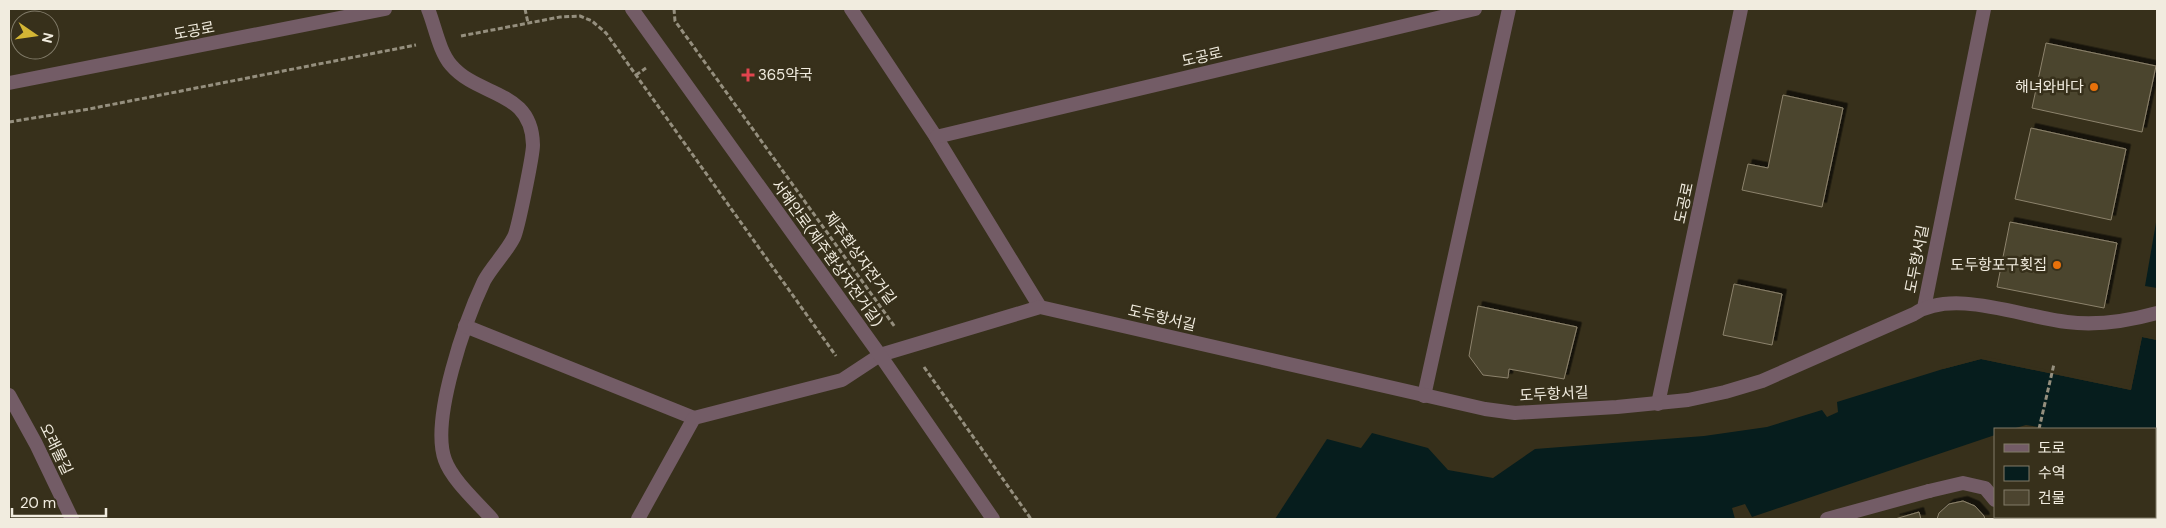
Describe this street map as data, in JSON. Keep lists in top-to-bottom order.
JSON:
{
  "streets": {
    "street": [
      "도공로",
      "서해안로(제주환상자전거길)",
      "도두항서길",
      "오래물길"
    ],
    "path": ["제주환상자전거길"]
  },
  "crossings": [
    ["도공로", "도두항서길"],
    ["서해안로(제주환상자전거길)", "도두항서길"],
    ["제주환상자전거길", "도두항서길"]
  ],
  "places": {
    "health": ["365약국"],
    "other": ["해녀와바다", "도두항포구횟집"]
  },
  "legend": ["도로", "수역", "건물"],
  "scale_bar": "20 m",
  "north": "right"
}
